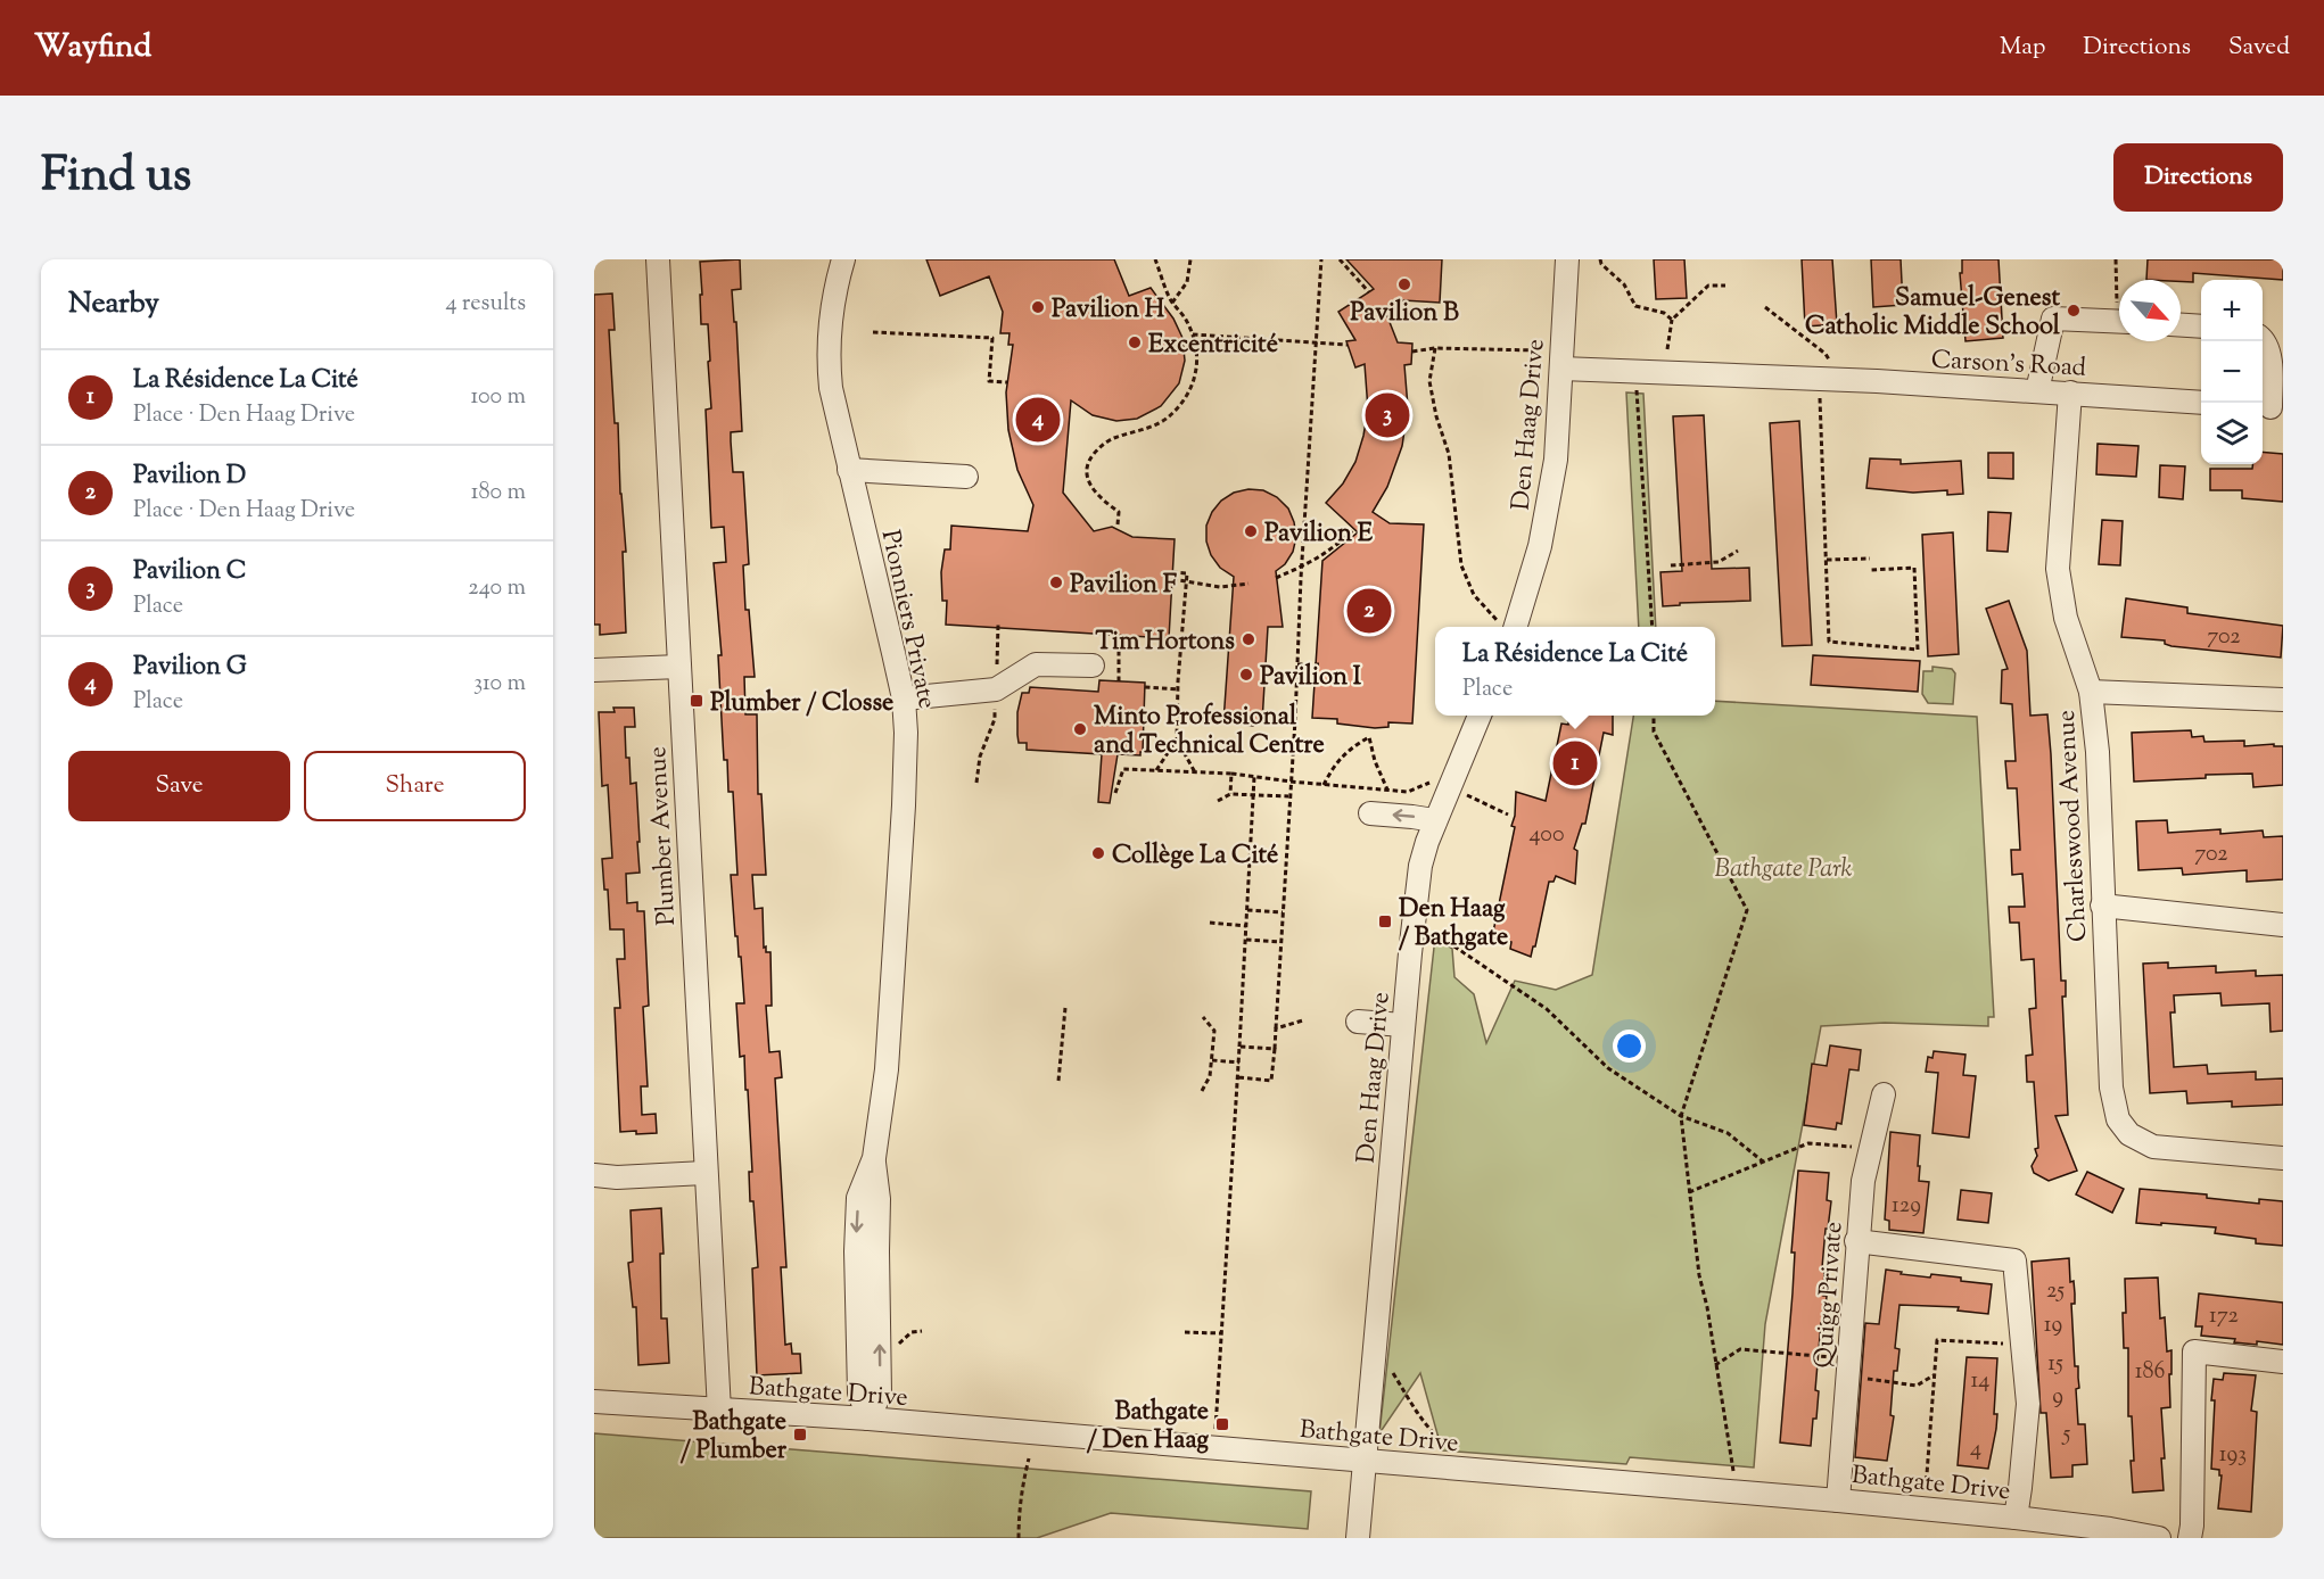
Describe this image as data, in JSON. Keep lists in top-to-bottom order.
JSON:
{
  "streets": {
    "street": [
      "Carson's Road",
      "Den Haag Drive",
      "Pionniers Private",
      "Charleswood Avenue",
      "Plumber Avenue",
      "Quigg Private",
      "Bathgate Drive"
    ]
  },
  "crossings": [
    ["Carson's Road", "Den Haag Drive"],
    ["Carson's Road", "Charleswood Avenue"],
    ["Den Haag Drive", "Bathgate Drive"],
    ["Pionniers Private", "Bathgate Drive"],
    ["Plumber Avenue", "Bathgate Drive"],
    ["Quigg Private", "Bathgate Drive"]
  ],
  "parks": ["Bathgate Park"],
  "places": {
    "other": [
      "Pavilion B",
      "Pavilion H",
      "Samuel-Genest Catholic Middle School",
      "Excentricité",
      "Pavilion E",
      "Pavilion F",
      "Tim Hortons",
      "Pavilion I",
      "Minto Professional and Technical Centre",
      "Collège La Cité"
    ],
    "transit": [
      "Plumber / Closse",
      "Den Haag / Bathgate",
      "Bathgate / Den Haag",
      "Bathgate / Plumber"
    ]
  },
  "house_numbers": [
    "702",
    "400",
    "702",
    "129",
    "25",
    "172",
    "19",
    "15",
    "186",
    "14",
    "9",
    "5",
    "4",
    "193"
  ],
  "north": "bottom right",
  "page": {
    "header": "Wayfind",
    "nav": ["Map", "Directions", "Saved"],
    "title": "Find us",
    "buttons": [
      "Directions",
      ["Save", "Share"]
    ],
    "heading": ["Nearby", "4 results"],
    "map_buttons": ["+", "−"],
    "list": [
      {
        "mark": "1",
        "name": "La Résidence La Cité",
        "note": "Place · Den Haag Drive",
        "value": "100 m"
      },
      {
        "mark": "2",
        "name": "Pavilion D",
        "note": "Place · Den Haag Drive",
        "value": "180 m"
      },
      {
        "mark": "3",
        "name": "Pavilion C",
        "note": "Place",
        "value": "240 m"
      },
      {
        "mark": "4",
        "name": "Pavilion G",
        "note": "Place",
        "value": "310 m"
      }
    ],
    "pins": [
      "3",
      "4",
      "2",
      "1"
    ],
    "popup": ["La Résidence La Cité", "Place"]
  }
}
